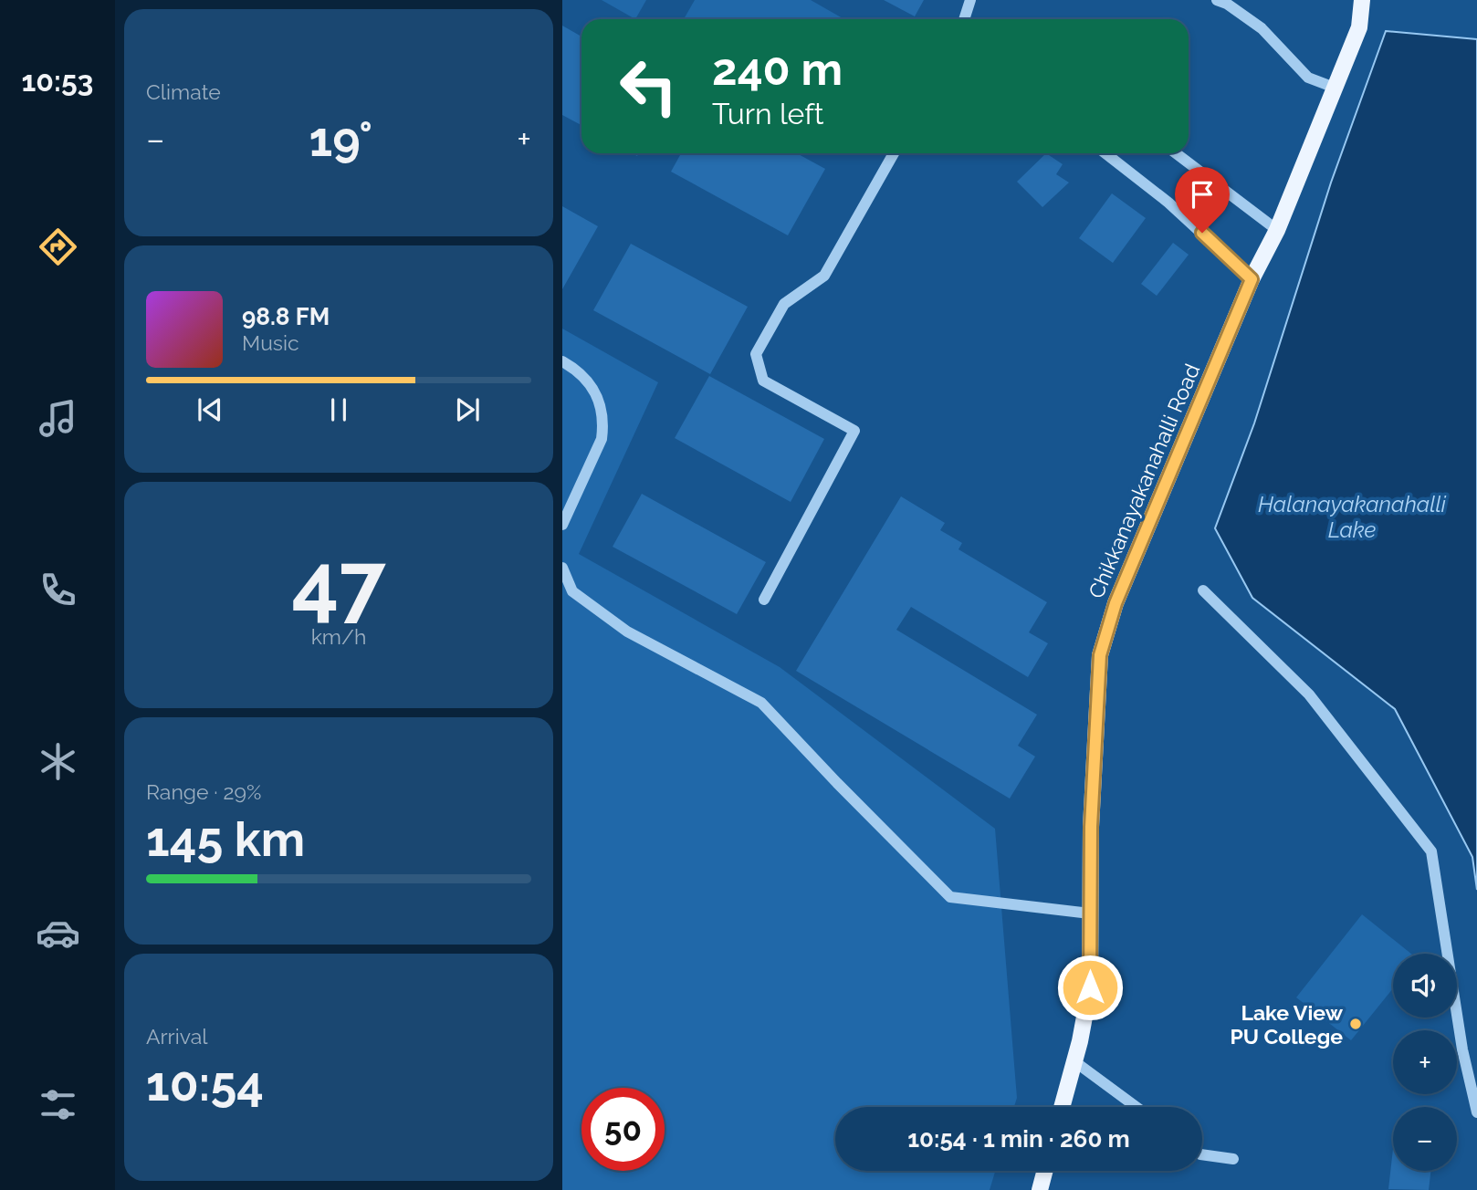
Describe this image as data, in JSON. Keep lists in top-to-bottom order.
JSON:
{
  "streets": {
    "main road": ["Chikkanayakanahalli Road"]
  },
  "water": ["Halanayakanahalli Lake"],
  "places": ["Lake View PU College"],
  "page": {
    "tabs": "10:53",
    "tile": [
      "Climate",
      ["47", "km/h"],
      ["Range · 29%", "145 km"],
      ["Arrival", "10:54"]
    ],
    "turn": ["240 m", "Turn left"],
    "heat": ["−", "19°", "+"],
    "song": ["98.8 FM", "Music"],
    "map_buttons": ["+", "−"],
    "limit": "50",
    "trip": "10:54 · 1 min · 260 m"
  }
}
